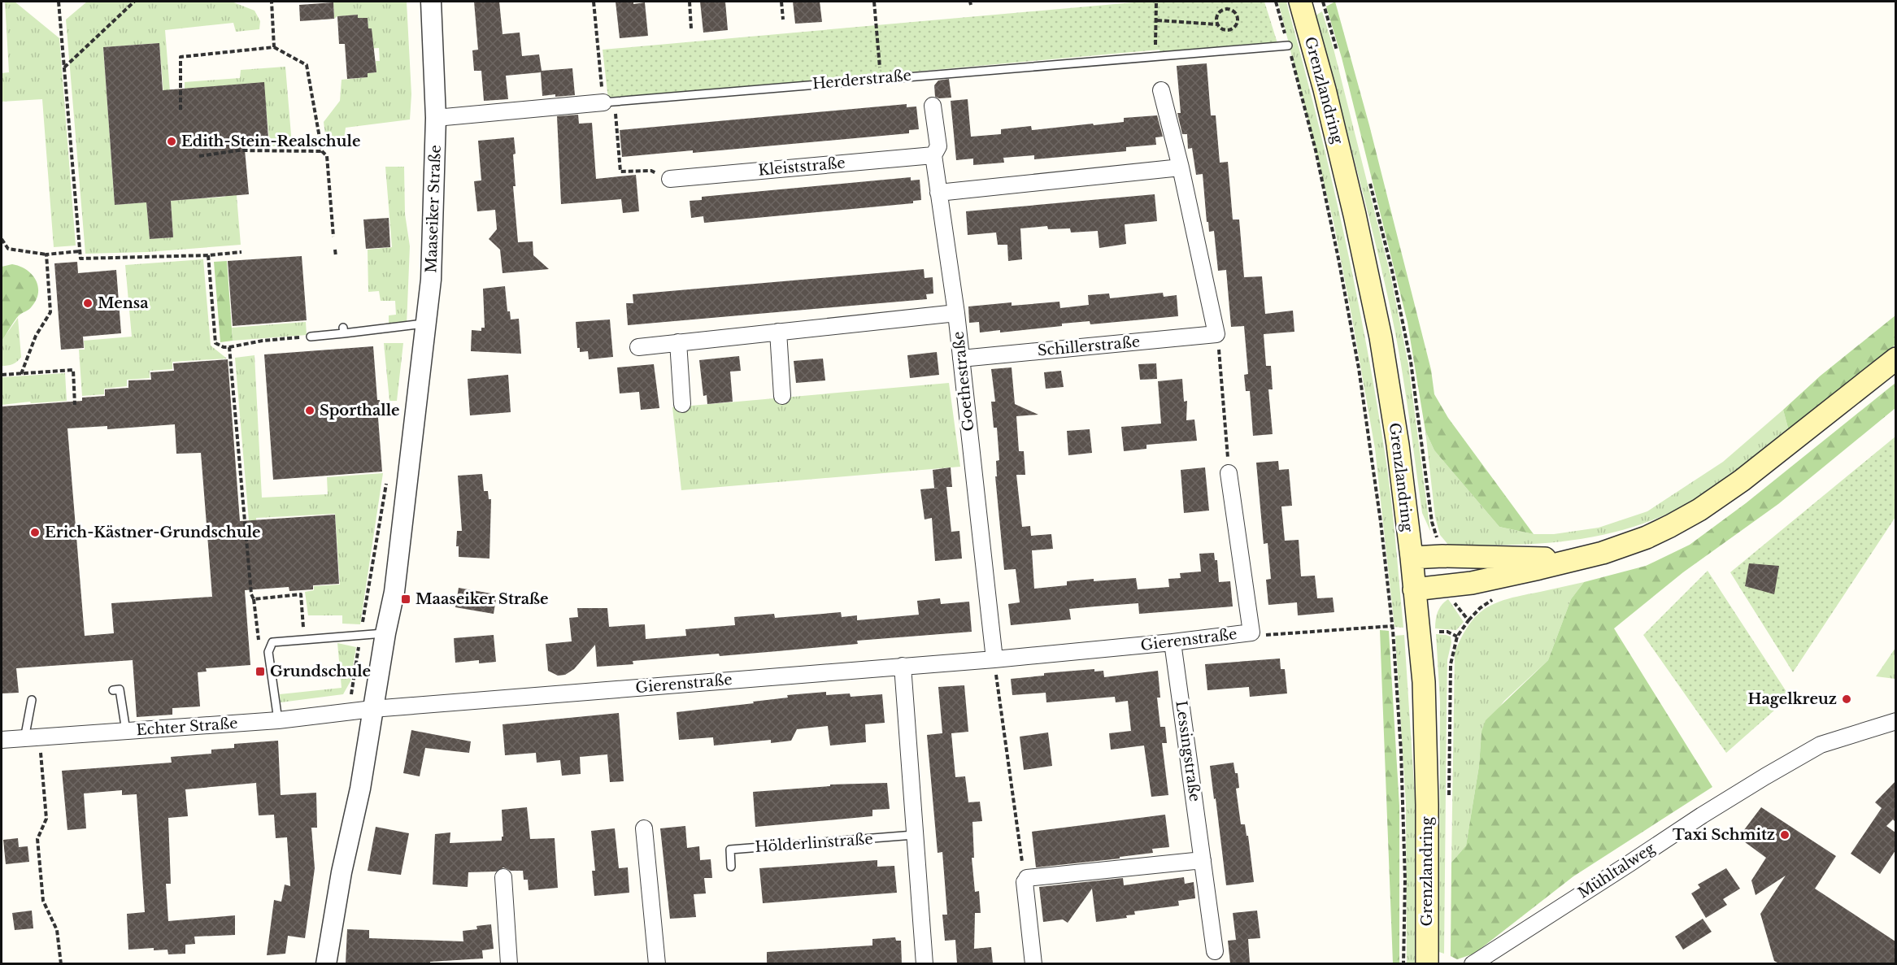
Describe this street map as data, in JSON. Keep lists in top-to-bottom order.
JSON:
{
  "streets": {
    "main road": ["Grenzlandring"],
    "street": [
      "Herderstraße",
      "Kleiststraße",
      "Maaseiker Straße",
      "Schillerstraße",
      "Goethestraße",
      "Gierenstraße",
      "Echter Straße",
      "Lessingstraße",
      "Mühltalweg"
    ],
    "lane": ["Hölderlinstraße"]
  },
  "crossings": [
    ["Herderstraße", "Maaseiker Straße"],
    ["Kleiststraße", "Goethestraße"],
    ["Maaseiker Straße", "Gierenstraße"],
    ["Maaseiker Straße", "Echter Straße"],
    ["Schillerstraße", "Goethestraße"],
    ["Goethestraße", "Gierenstraße"],
    ["Gierenstraße", "Echter Straße"],
    ["Gierenstraße", "Lessingstraße"]
  ],
  "places": {
    "other": [
      "Edith-Stein-Realschule",
      "Mensa",
      "Sporthalle",
      "Erich-Kästner-Grundschule",
      "Hagelkreuz",
      "Taxi Schmitz"
    ],
    "transit": ["Maaseiker Straße", "Grundschule"]
  }
}
